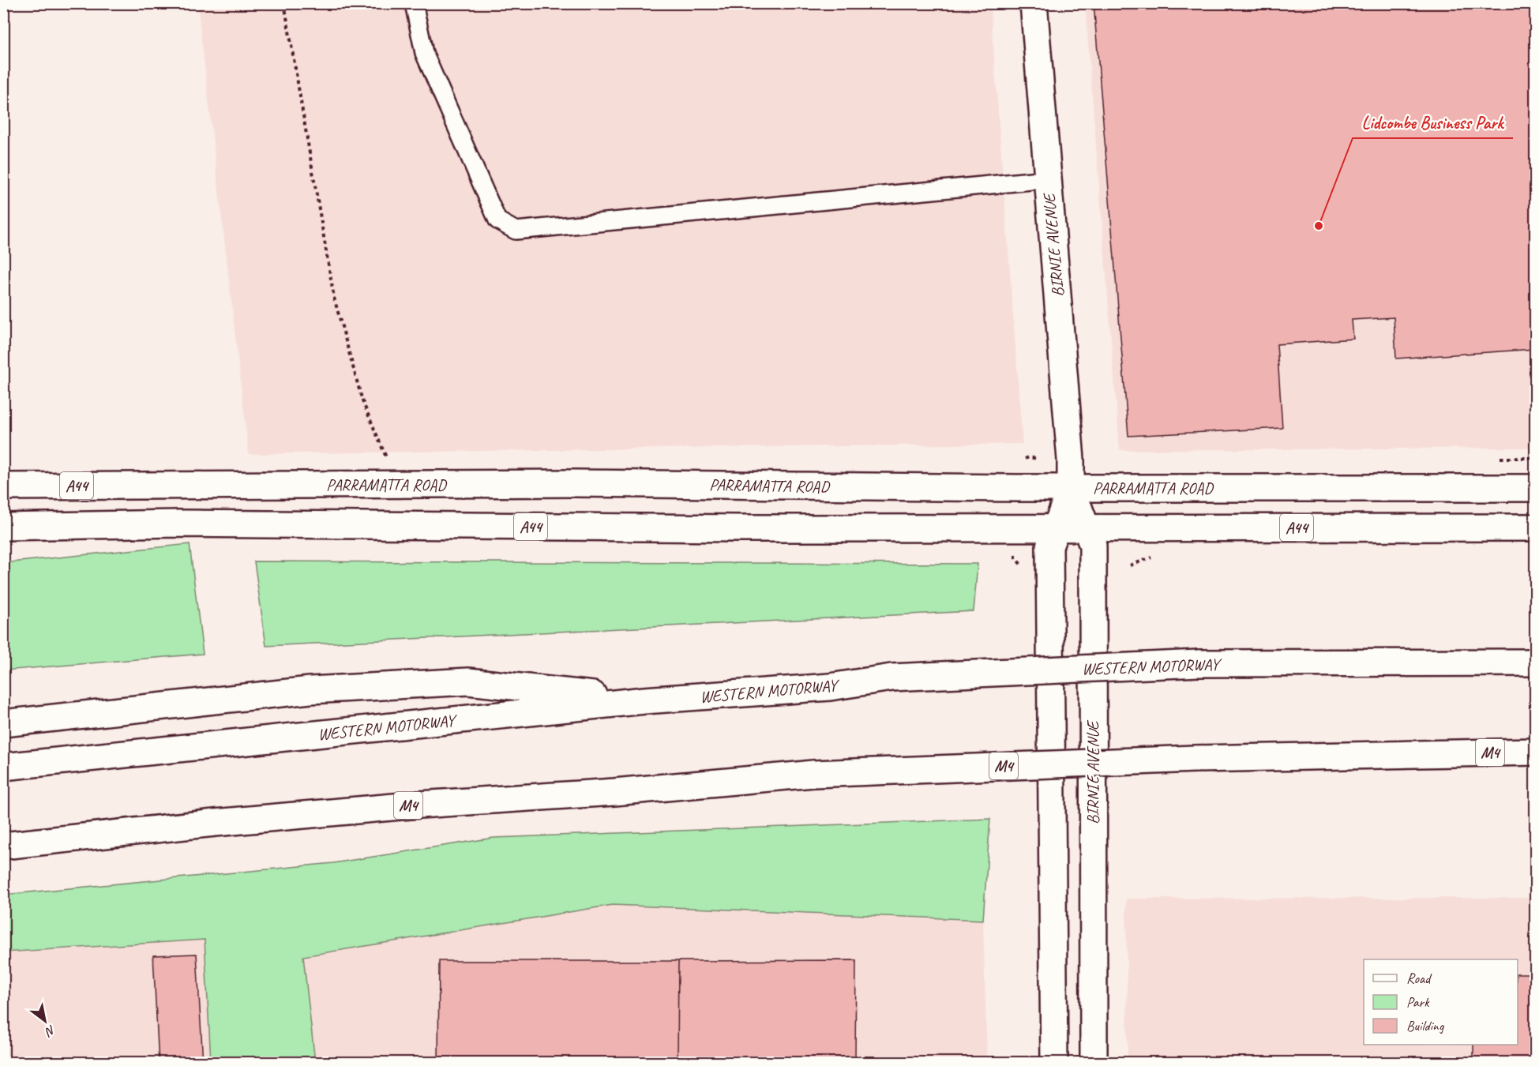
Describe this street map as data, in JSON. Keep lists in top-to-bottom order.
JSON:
{
  "streets": {
    "main road": [
      "BIRNIE AVENUE",
      "PARRAMATTA ROAD",
      "A44",
      "WESTERN MOTORWAY",
      "M4"
    ]
  },
  "crossings": [
    ["BIRNIE AVENUE", "PARRAMATTA ROAD"],
    ["BIRNIE AVENUE", "A44"]
  ],
  "places": ["Lidcombe Business Park"],
  "legend": ["Road", "Park", "Building"],
  "north": "bottom right"
}
